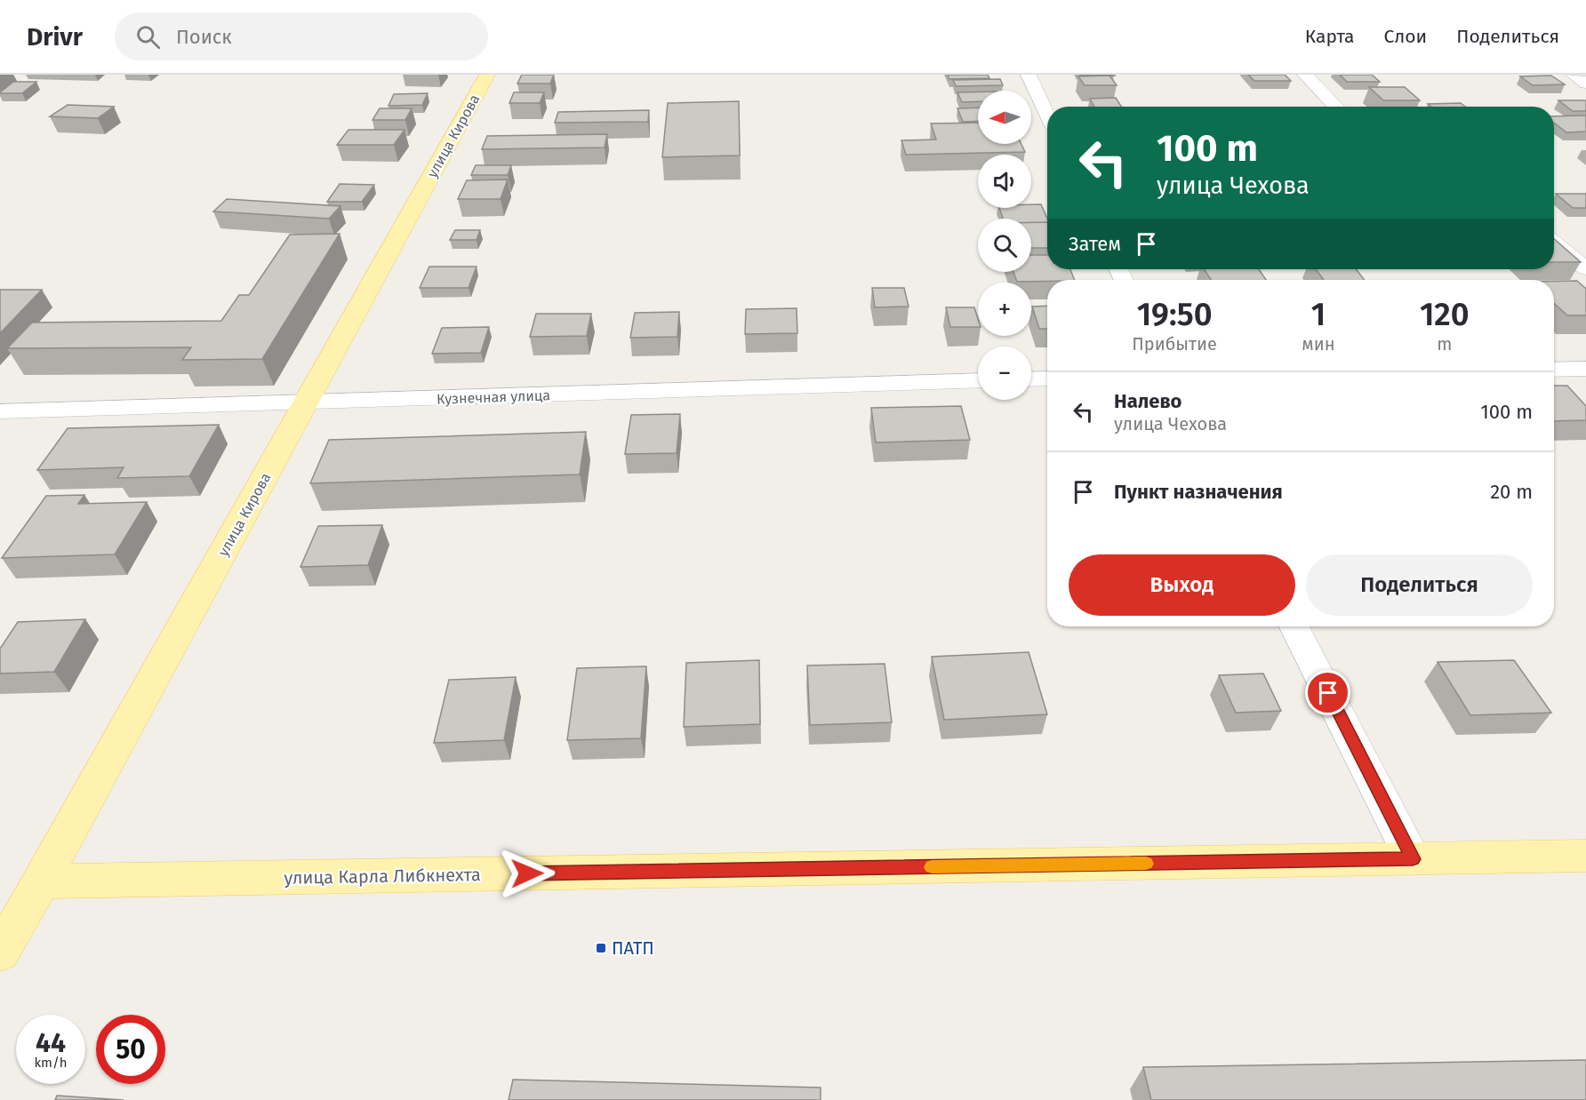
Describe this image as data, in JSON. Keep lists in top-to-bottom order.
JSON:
{
  "streets": {
    "main road": ["улица Кирова", "улица Карла Либкнехта"],
    "street": ["Кузнечная улица"]
  },
  "crossings": [
    ["улица Кирова", "Кузнечная улица"],
    ["улица Кирова", "улица Карла Либкнехта"]
  ],
  "places": {
    "transit": ["ПАТП"]
  },
  "north": "left",
  "page": {
    "header": "Drivr",
    "search": "Поиск",
    "nav": ["Карта", "Слои", "Поделиться"],
    "map_buttons": ["+", "−"],
    "turn": ["100 m", "улица Чехова"],
    "then": "Затем",
    "eta": [
      "19:50",
      "Прибытие",
      "1",
      "мин",
      "120",
      "m"
    ],
    "list": [
      {
        "name": "Налево",
        "note": "улица Чехова",
        "value": "100 m"
      },
      {
        "name": "Пункт назначения",
        "value": "20 m"
      }
    ],
    "buttons": ["Выход", "Поделиться"],
    "speed": "44 km/h",
    "limit": "50"
  }
}
